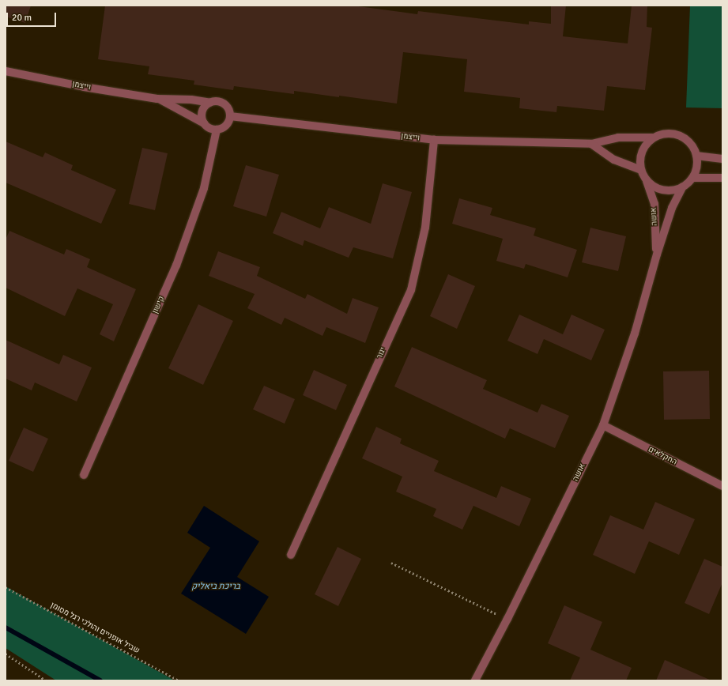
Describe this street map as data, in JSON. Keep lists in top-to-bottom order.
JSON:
{
  "streets": {
    "street": [
      "וייצמן",
      "אושה",
      "קישון",
      "יגור",
      "החקלאים"
    ],
    "path": ["שביל אופניים והולכי רגל מסומן"]
  },
  "crossings": [
    ["וייצמן", "אושה"],
    ["וייצמן", "קישון"],
    ["וייצמן", "יגור"],
    ["אושה", "החקלאים"]
  ],
  "water": ["בריכת ביאליק"],
  "scale_bar": "20 m"
}
